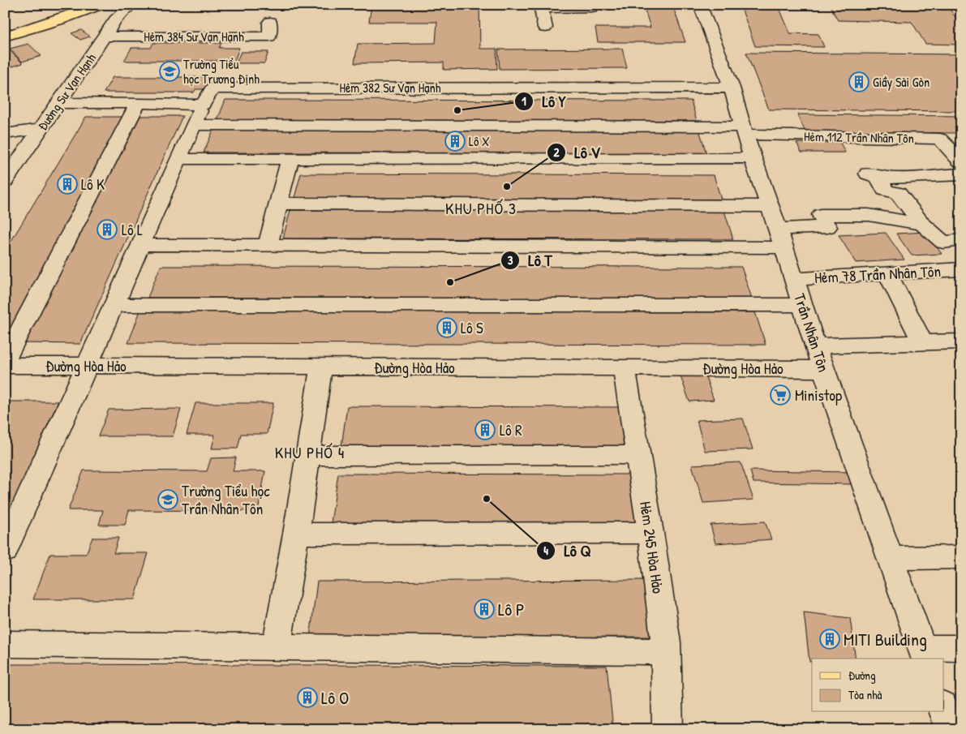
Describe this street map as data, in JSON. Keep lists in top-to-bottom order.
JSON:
{
  "streets": {
    "street": [
      "Hẻm 384 Sư Vạn Hạnh",
      "Hẻm 382 Sư Vạn Hạnh",
      "Đường Sư Vạn Hạnh",
      "Hẻm 112 Trần Nhân Tôn",
      "Hẻm 78 Trần Nhân Tôn",
      "Trần Nhân Tôn",
      "Đường Hòa Hảo",
      "Hẻm 245 Hòa Hảo"
    ]
  },
  "crossings": [
    ["Hẻm 384 Sư Vạn Hạnh", "Đường Sư Vạn Hạnh"],
    ["Hẻm 382 Sư Vạn Hạnh", "Trần Nhân Tôn"],
    ["Hẻm 112 Trần Nhân Tôn", "Trần Nhân Tôn"],
    ["Hẻm 78 Trần Nhân Tôn", "Trần Nhân Tôn"],
    ["Trần Nhân Tôn", "Đường Hòa Hảo"],
    ["Đường Hòa Hảo", "Hẻm 245 Hòa Hảo"]
  ],
  "districts": ["KHU PHỐ 3", "KHU PHỐ 4"],
  "places": {
    "school or university": ["Trường Tiểu học Trương Định", "Trường Tiểu học Trần Nhân Tôn"],
    "building": [
      "Giầy Sài Gòn",
      "Lô X",
      "Lô K",
      "Lô L",
      "Lô S",
      "Lô R",
      "Lô P",
      "MITI Building",
      "Lô O"
    ],
    "other": [
      "Lô Y",
      "Lô V",
      "Lô T",
      "Lô Q"
    ],
    "supermarket": ["Ministop"]
  },
  "legend": ["Đường", "Tòa nhà"]
}
